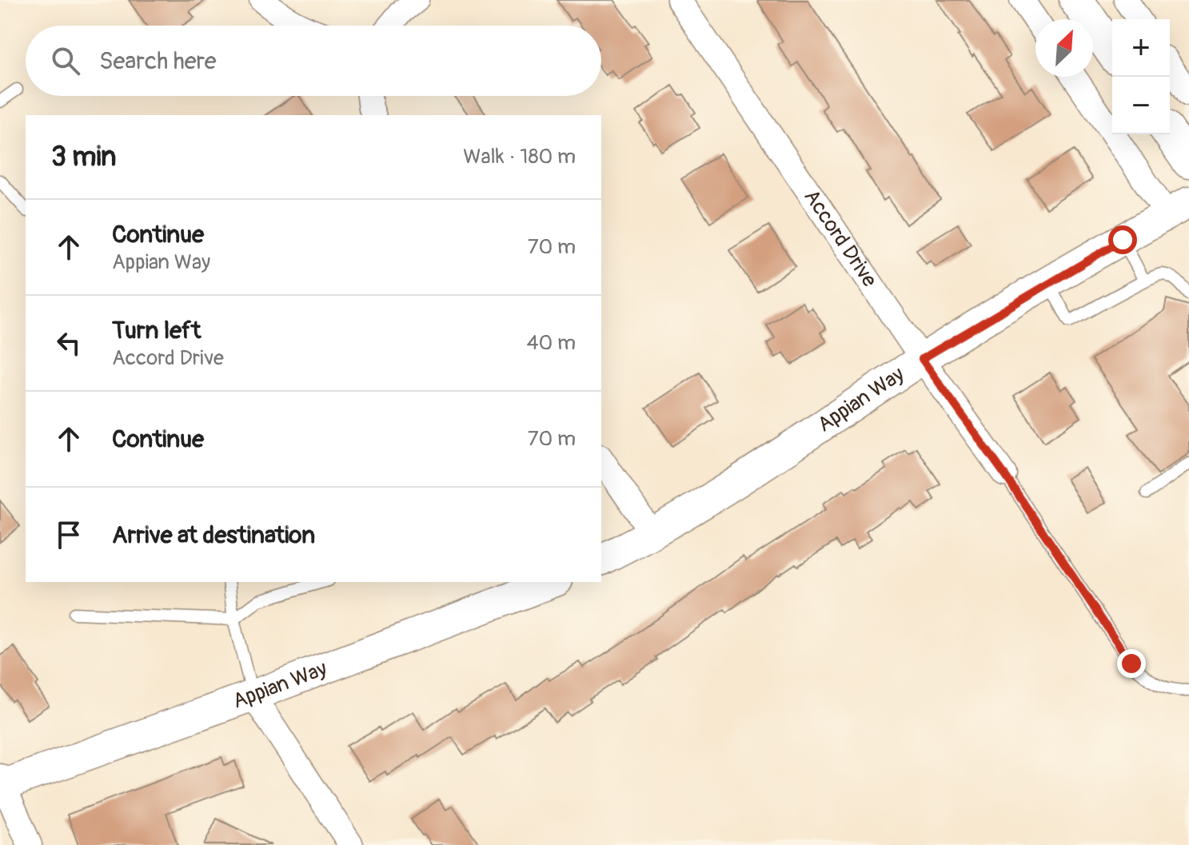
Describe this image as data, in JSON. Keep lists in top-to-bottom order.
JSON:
{
  "streets": {
    "street": ["Accord Drive", "Appian Way"]
  },
  "crossings": [
    ["Accord Drive", "Appian Way"]
  ],
  "north": "top right",
  "page": {
    "map_buttons": ["+", "−"],
    "search": "Search here",
    "heading": ["3 min", "Walk · 180 m"],
    "list": [
      ["Continue", "Appian Way", "70 m"],
      ["Turn left", "Accord Drive", "40 m"],
      ["Continue", "70 m"],
      "Arrive at destination"
    ]
  }
}
